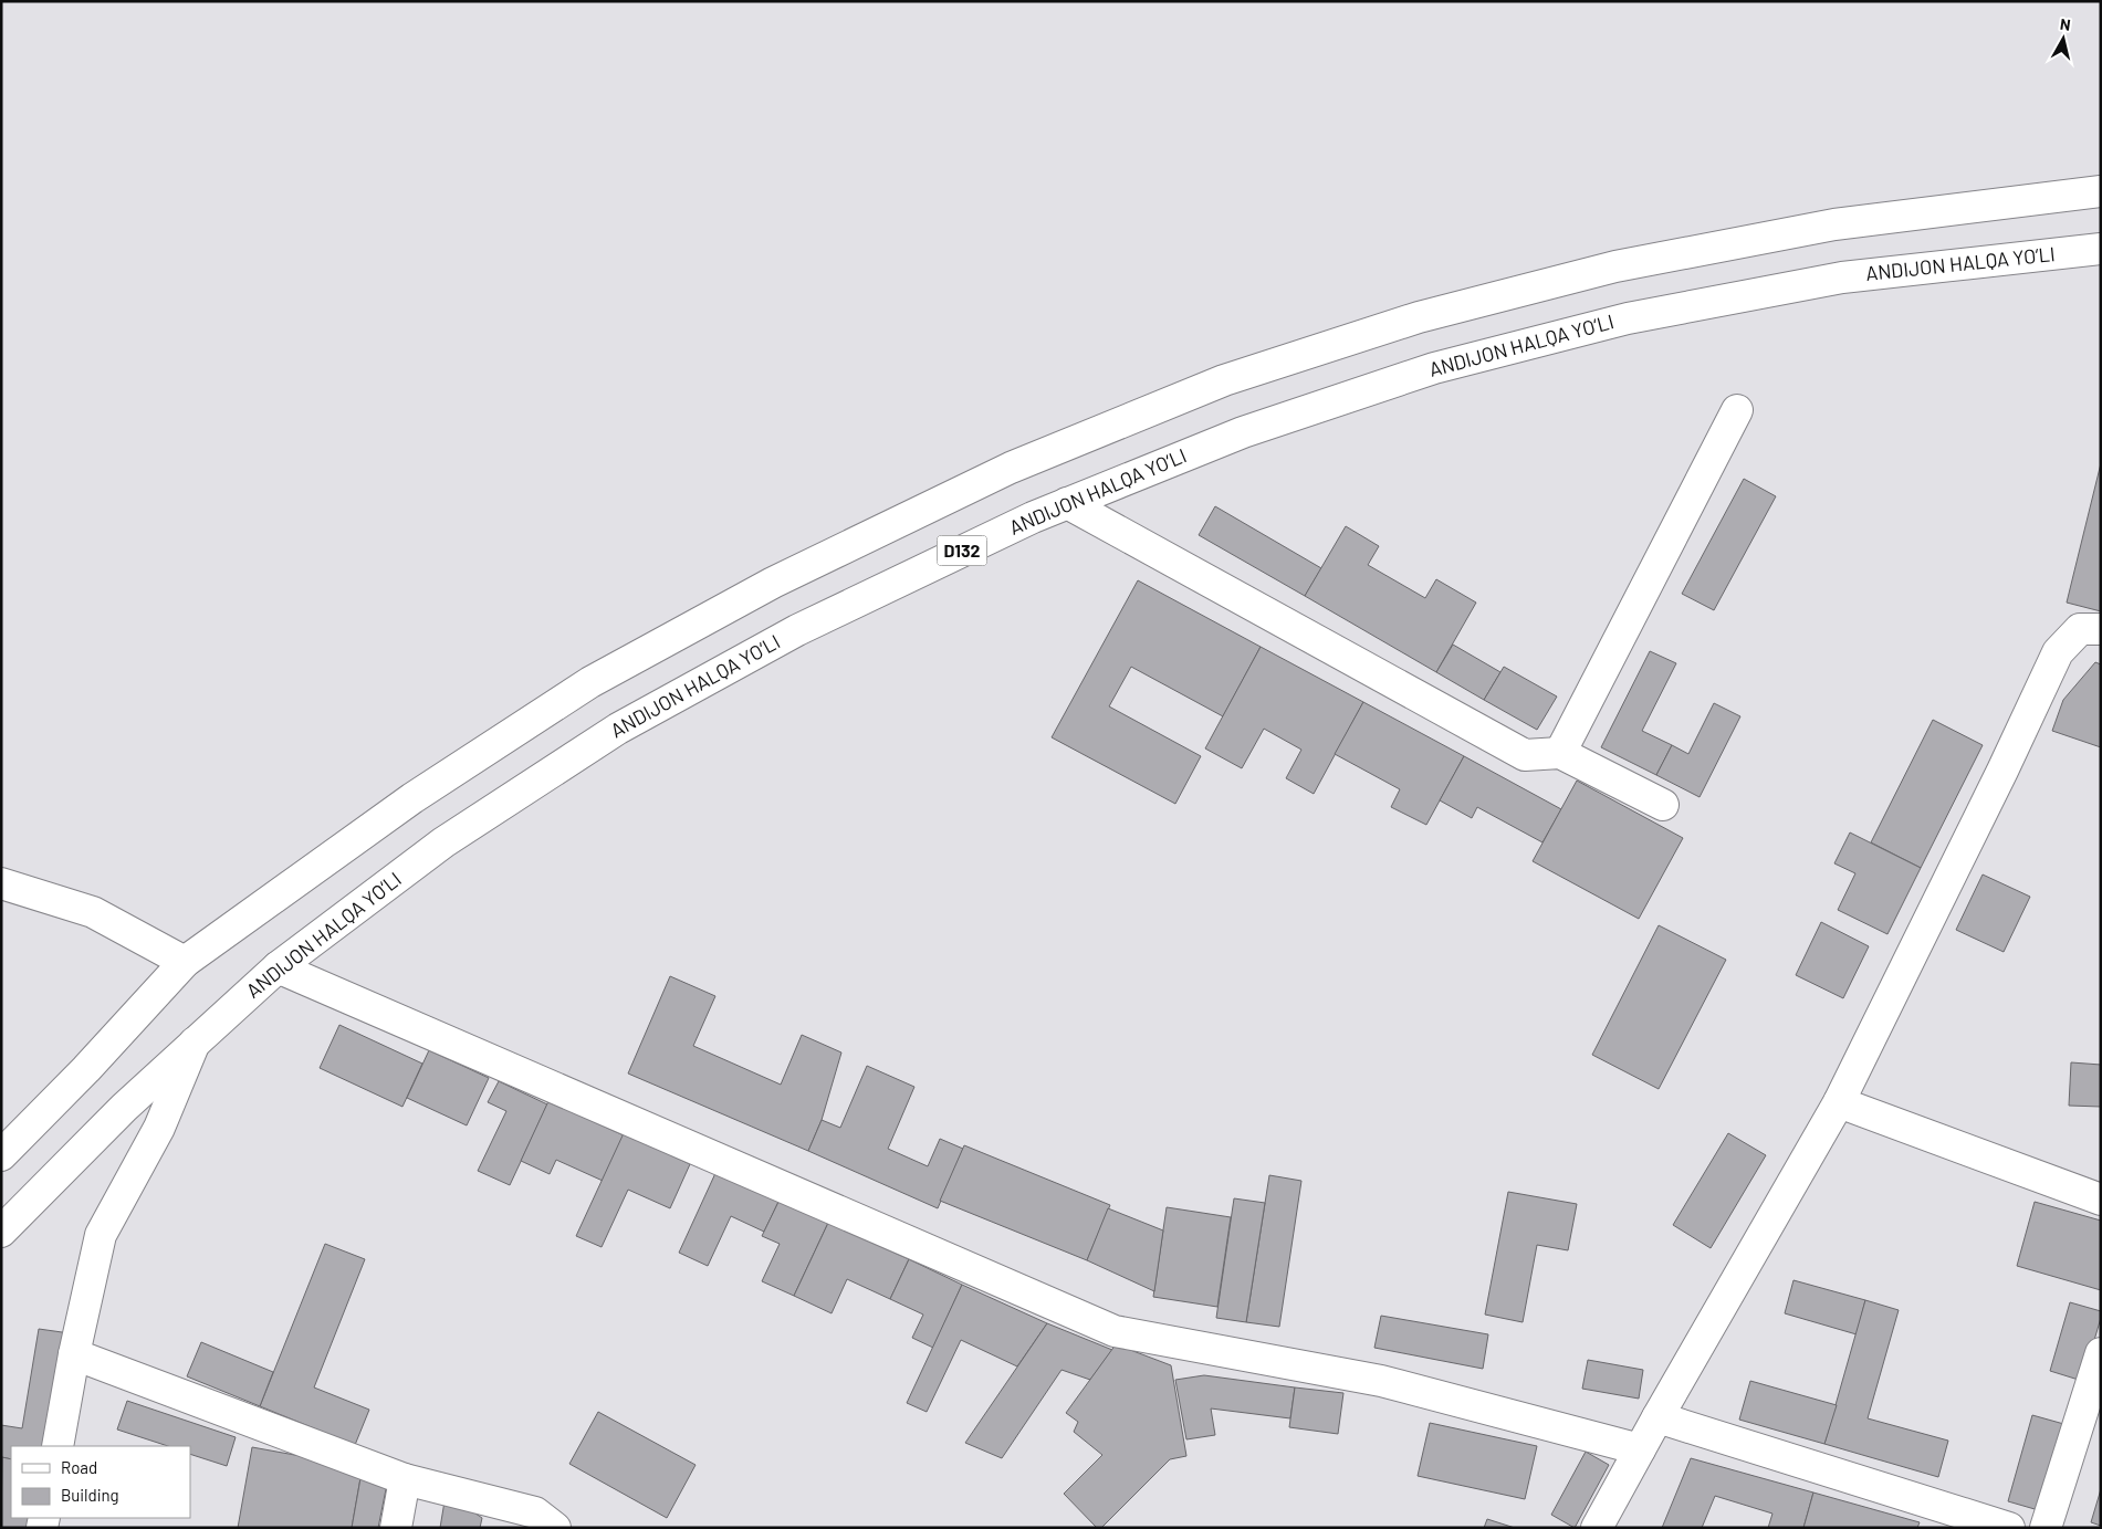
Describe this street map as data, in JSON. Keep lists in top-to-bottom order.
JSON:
{
  "streets": {
    "main road": ["ANDIJON HALQA YO‘LI", "D132"]
  },
  "legend": ["Road", "Building"],
  "north": "top"
}
